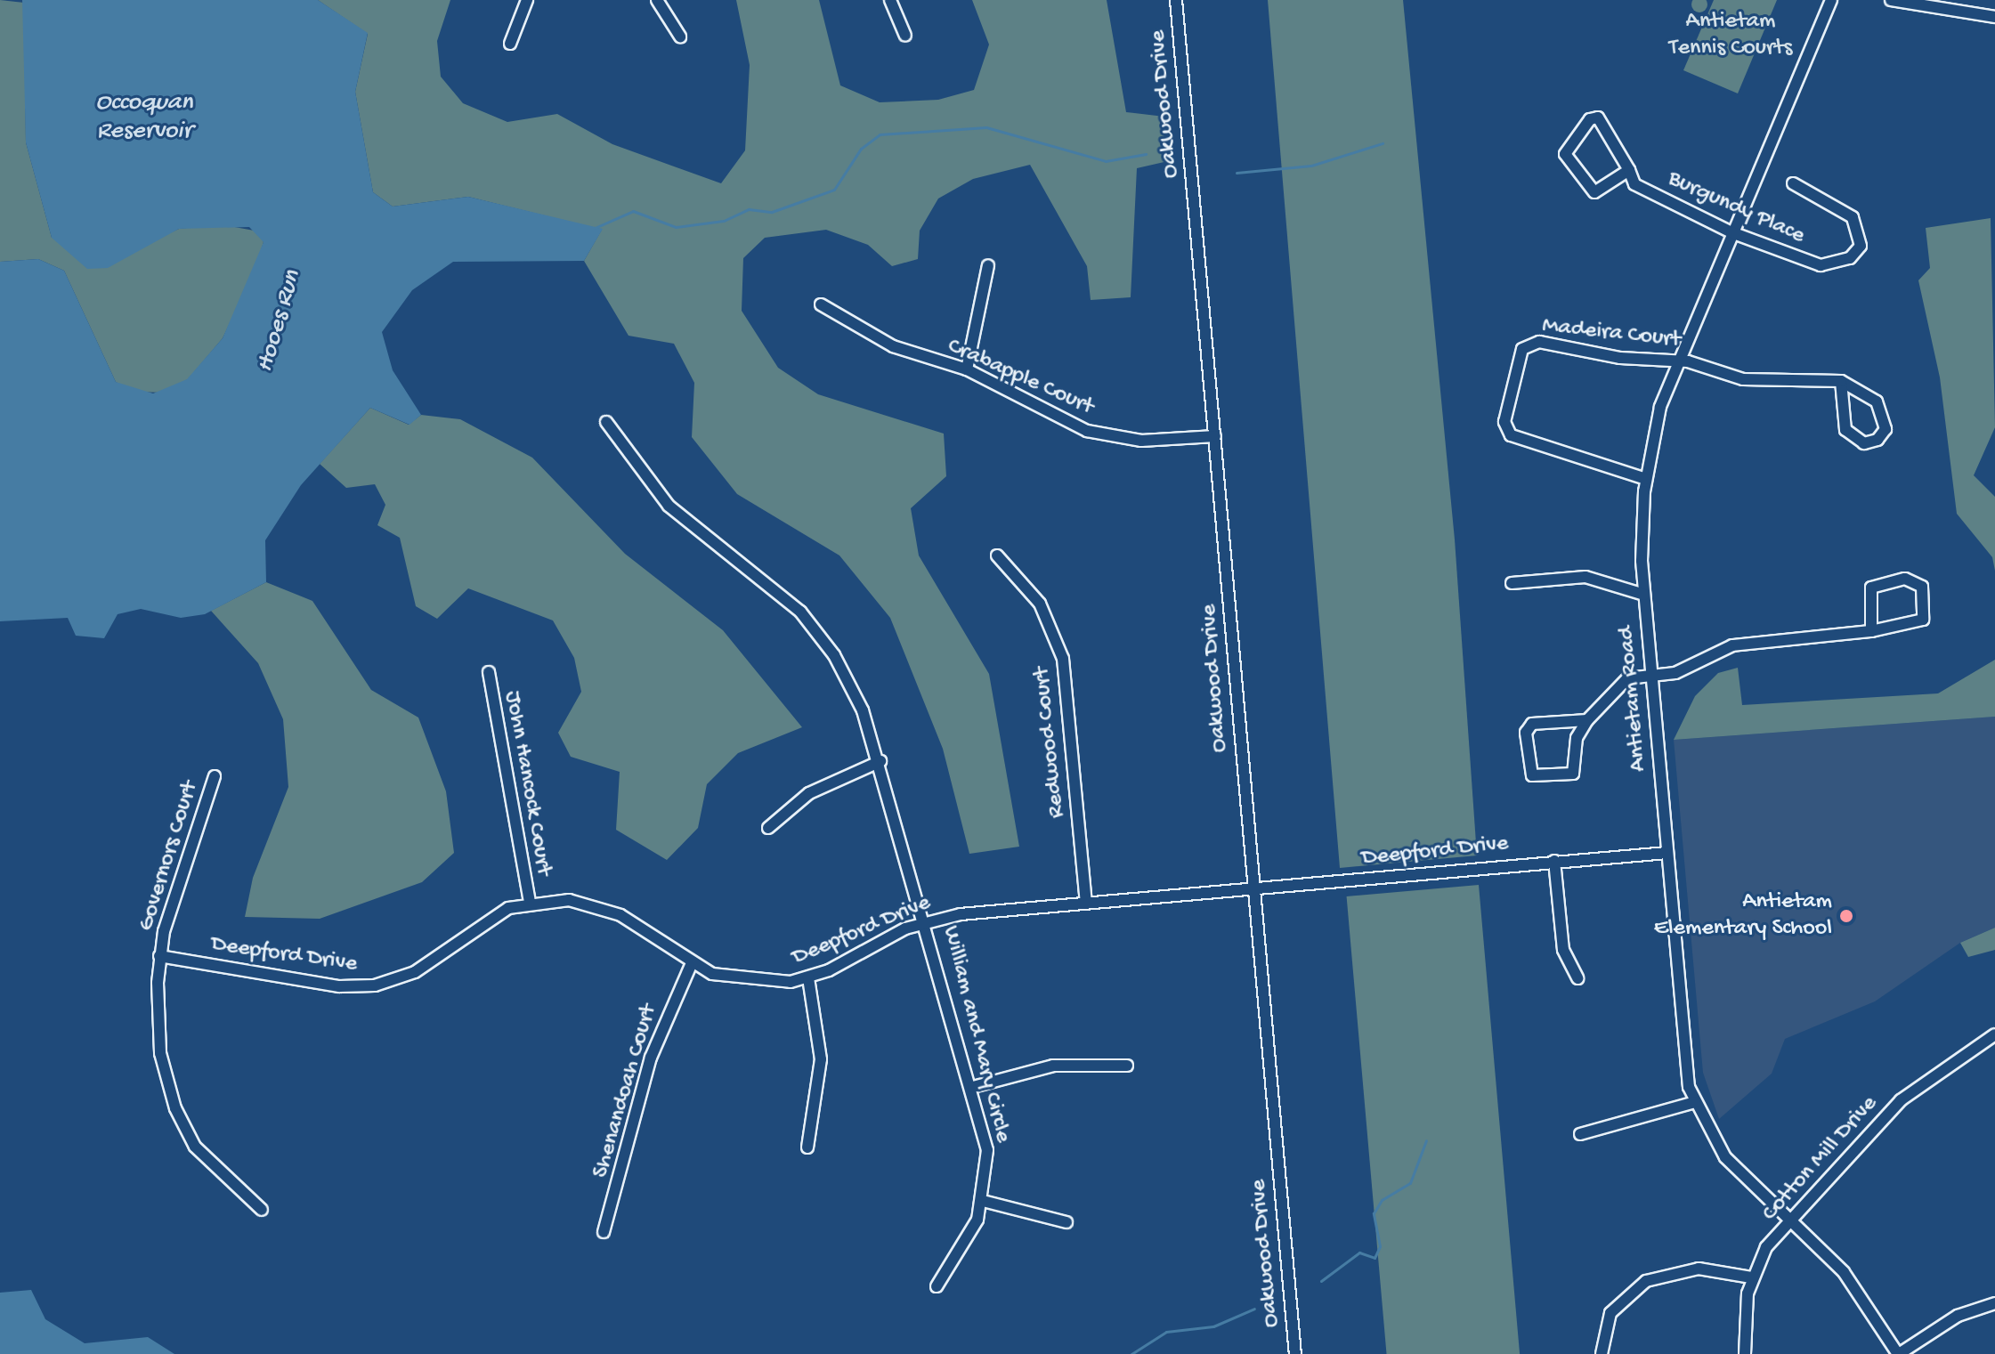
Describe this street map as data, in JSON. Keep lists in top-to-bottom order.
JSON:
{
  "streets": {
    "street": [
      "Oakwood Drive",
      "Burgundy Place",
      "Madeira Court",
      "Crabapple Court",
      "Antietam Road",
      "Redwood Court",
      "John Hancock Court",
      "Deepford Drive",
      "Governors Court",
      "William and Mary Circle",
      "Shenandoah Court",
      "Cotton Mill Drive"
    ]
  },
  "crossings": [
    ["Oakwood Drive", "Crabapple Court"],
    ["Oakwood Drive", "Deepford Drive"],
    ["Burgundy Place", "Antietam Road"],
    ["Madeira Court", "Antietam Road"],
    ["Antietam Road", "Deepford Drive"],
    ["Antietam Road", "Cotton Mill Drive"],
    ["Redwood Court", "Deepford Drive"],
    ["John Hancock Court", "Deepford Drive"],
    ["Deepford Drive", "Governors Court"],
    ["Deepford Drive", "William and Mary Circle"],
    ["Deepford Drive", "Shenandoah Court"]
  ],
  "water": ["Occoquan Reservoir", "Hooes Run"],
  "parks": ["Antietam Tennis Courts"],
  "places": ["Antietam Elementary School"]
}
